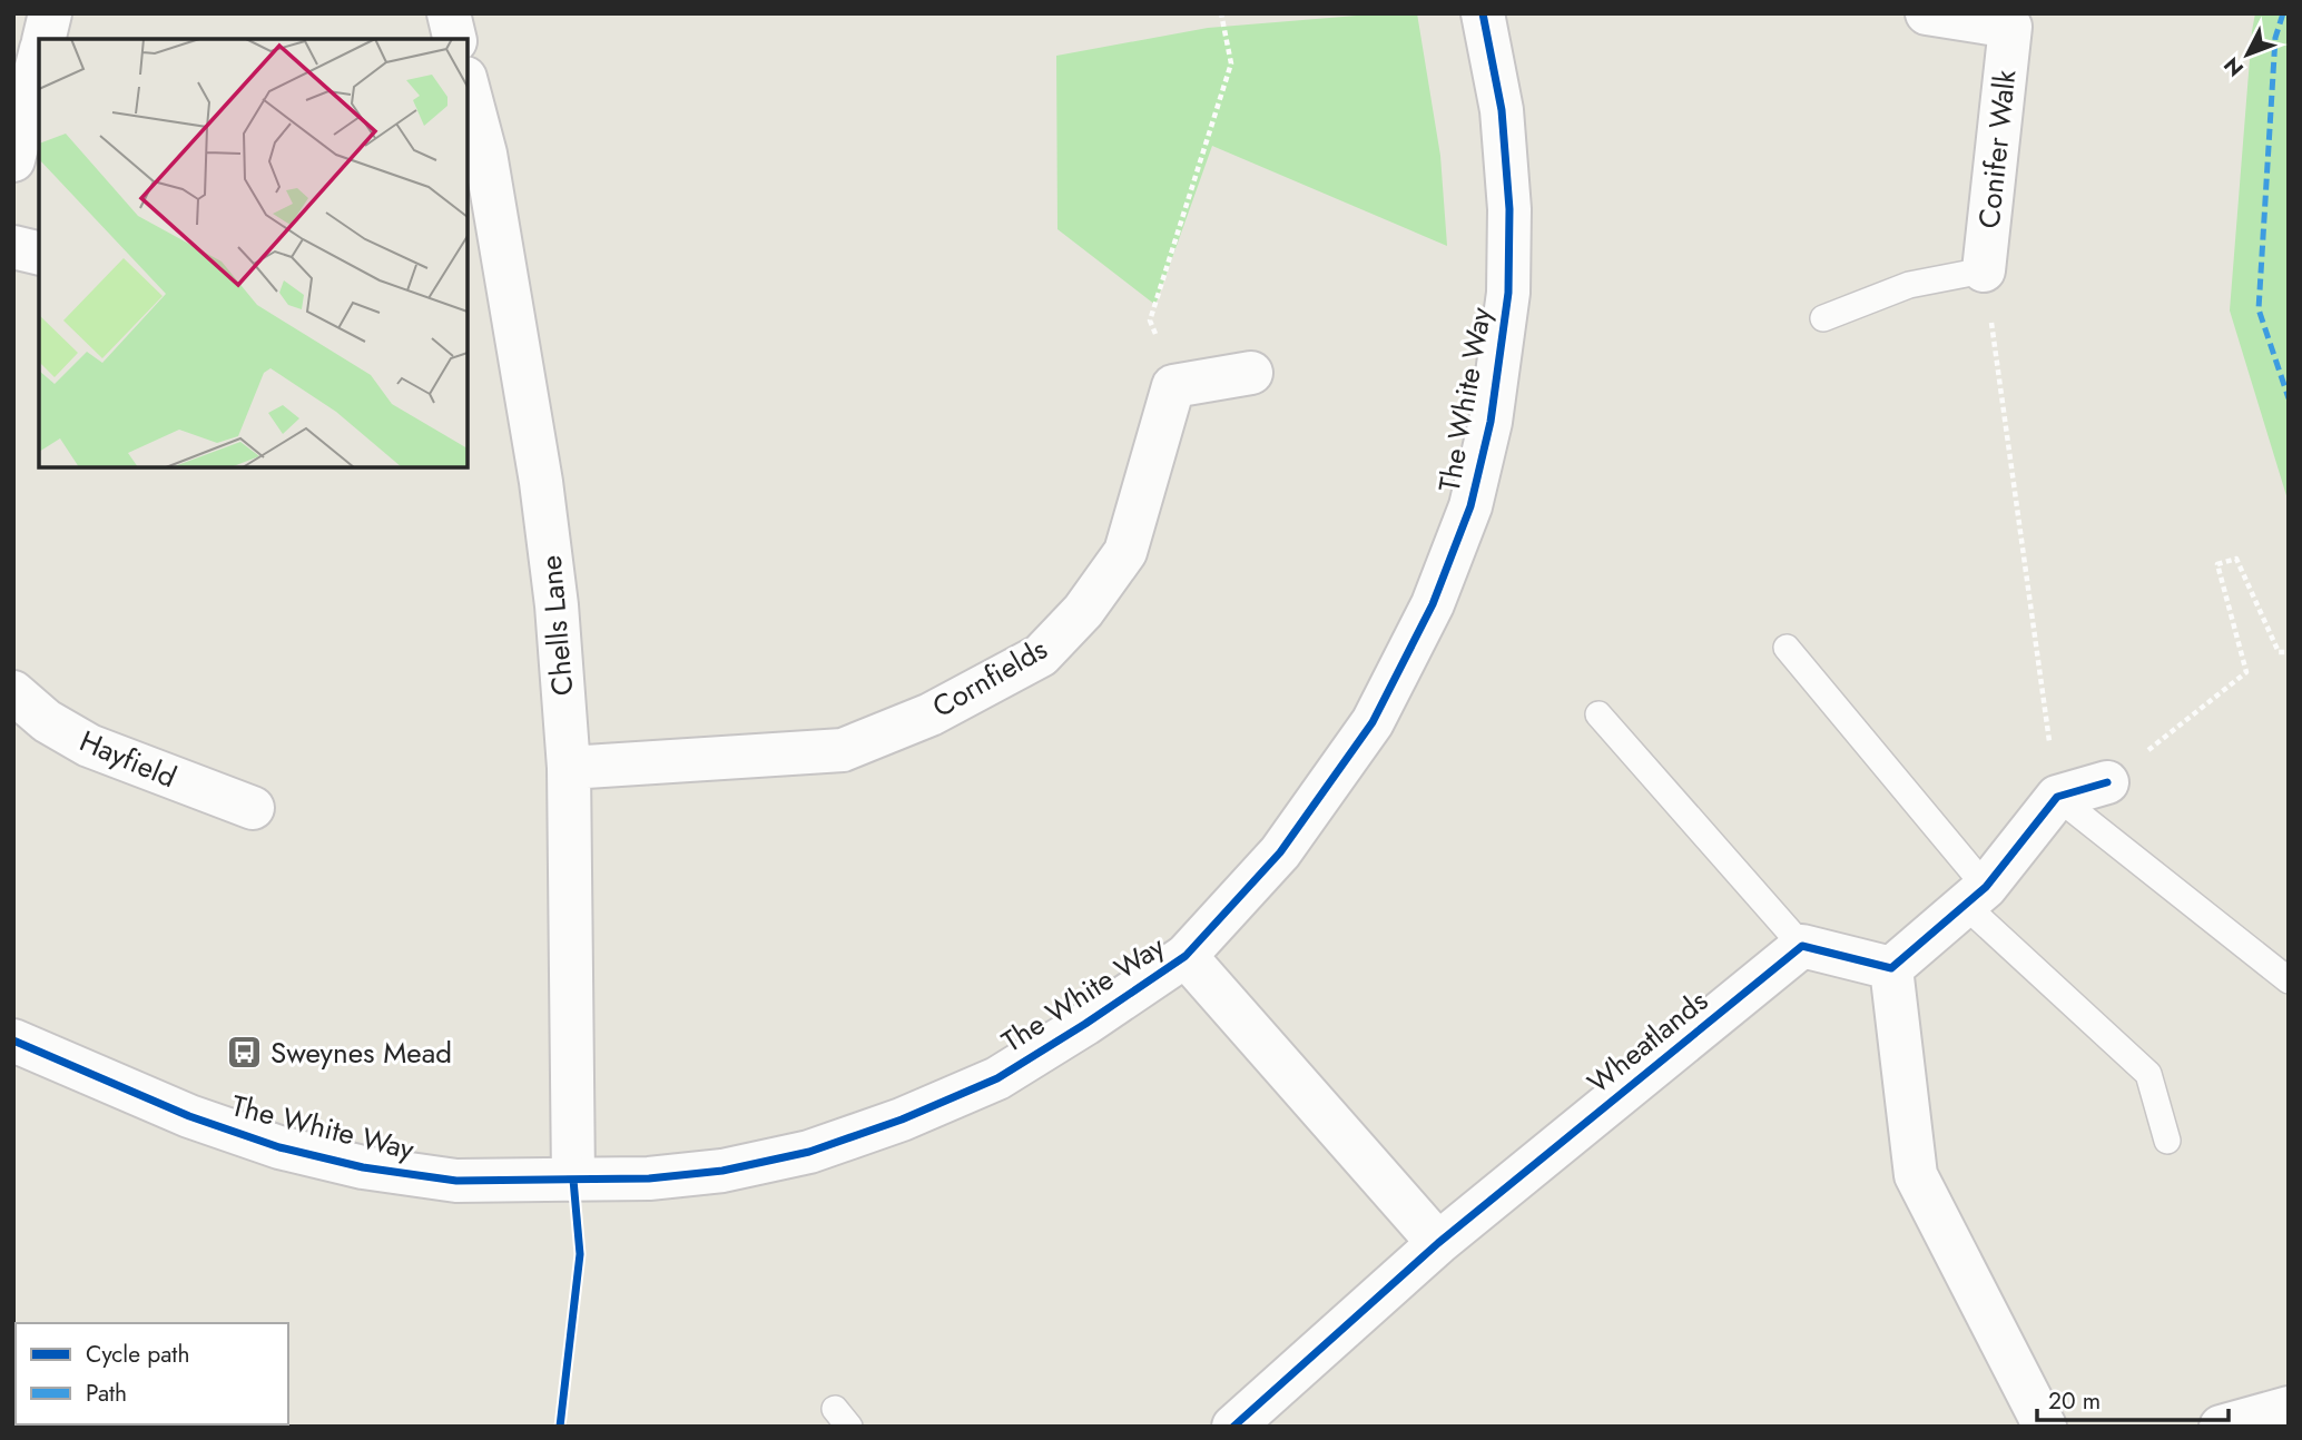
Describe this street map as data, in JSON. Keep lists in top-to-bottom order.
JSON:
{
  "streets": {
    "street": [
      "Conifer Walk",
      "The White Way",
      "Chells Lane",
      "Cornfields",
      "Hayfield",
      "Wheatlands"
    ]
  },
  "crossings": [
    ["The White Way", "Chells Lane"],
    ["Chells Lane", "Cornfields"]
  ],
  "places": {
    "bus stop": ["Sweynes Mead"]
  },
  "legend": ["Cycle path", "Path"],
  "scale_bar": "20 m",
  "north": "bottom left"
}
